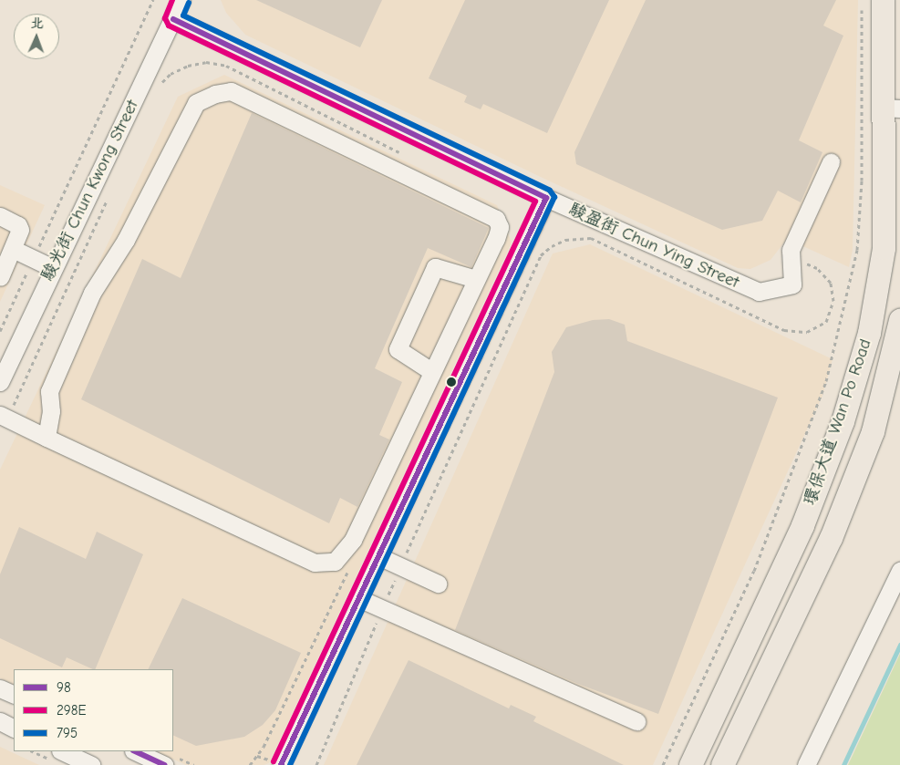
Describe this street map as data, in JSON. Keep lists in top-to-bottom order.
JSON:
{
  "streets": {
    "main road": ["環保大道 Wan Po Road"],
    "street": ["駿光街 Chun Kwong Street", "駿盈街 Chun Ying Street"]
  },
  "crossings": [
    ["駿光街 Chun Kwong Street", "駿盈街 Chun Ying Street"]
  ],
  "lines": ["transit line 298E", "transit line 795", "transit line 98"],
  "legend": ["98", "298E", "795"],
  "north": "top"
}
